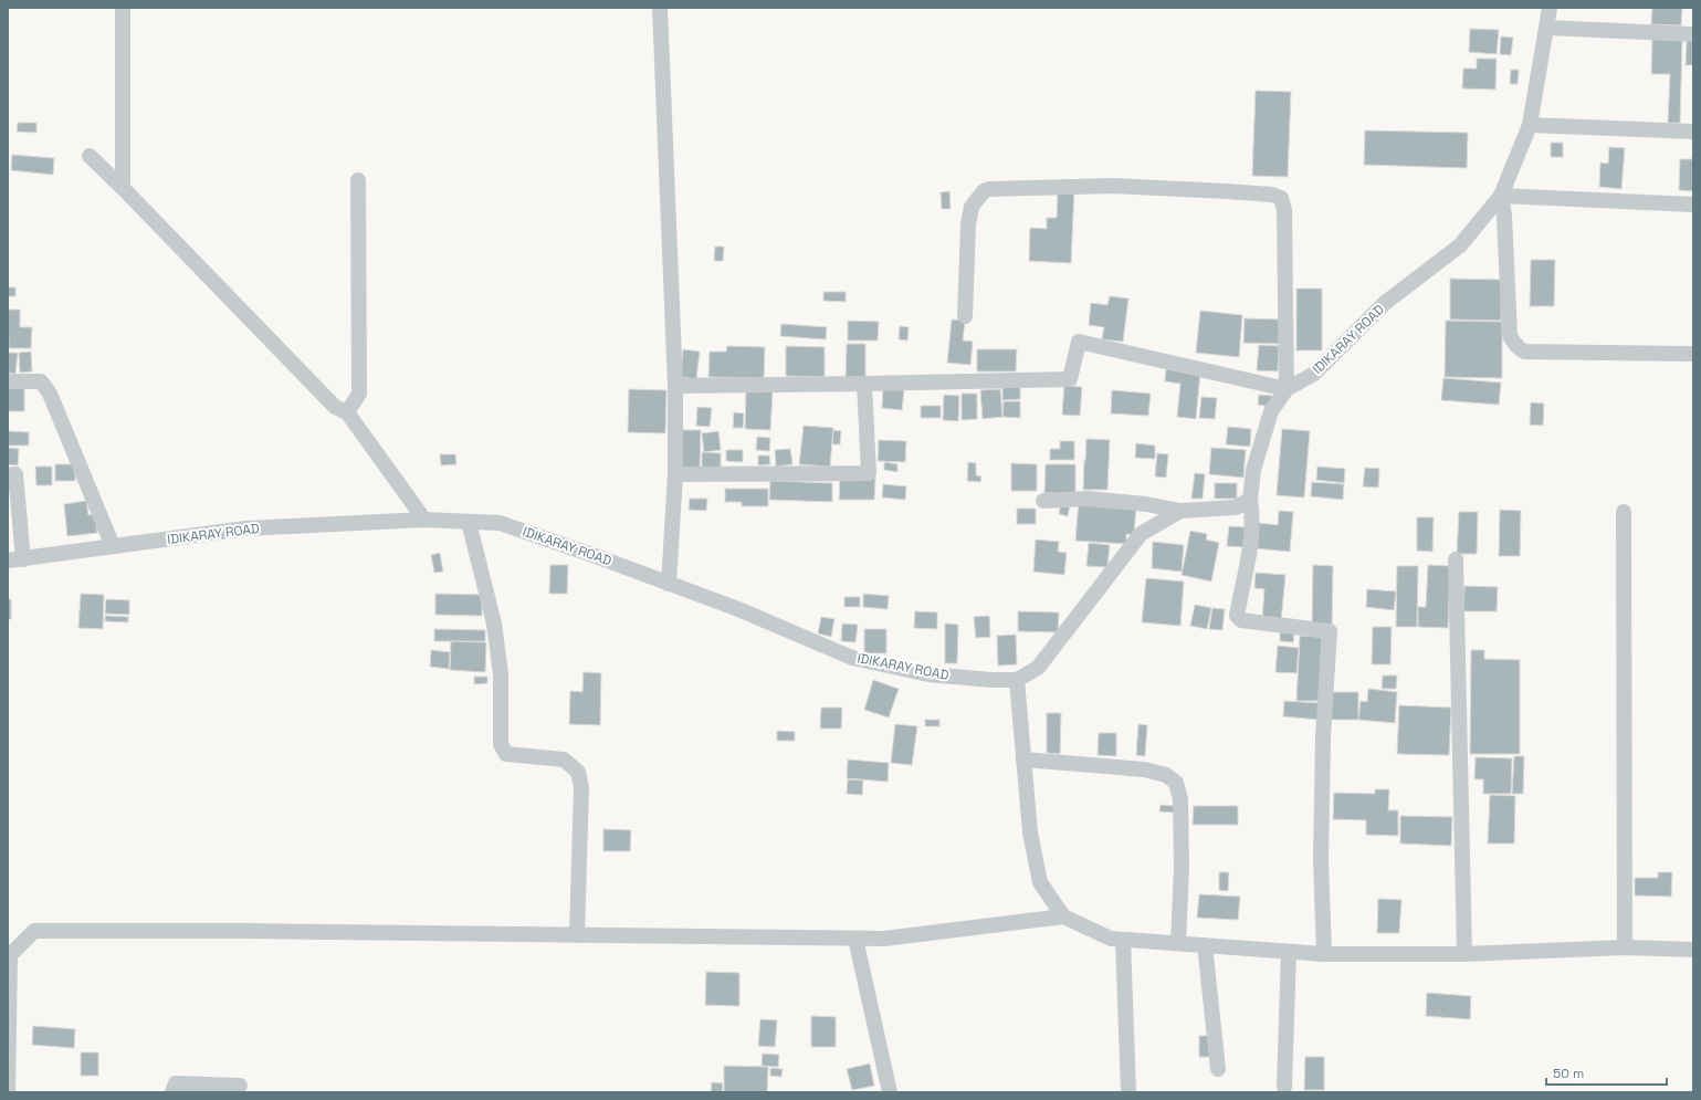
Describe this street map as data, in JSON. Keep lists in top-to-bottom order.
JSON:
{
  "streets": {
    "street": ["IDIKARAY ROAD"]
  },
  "scale_bar": "50 m"
}
